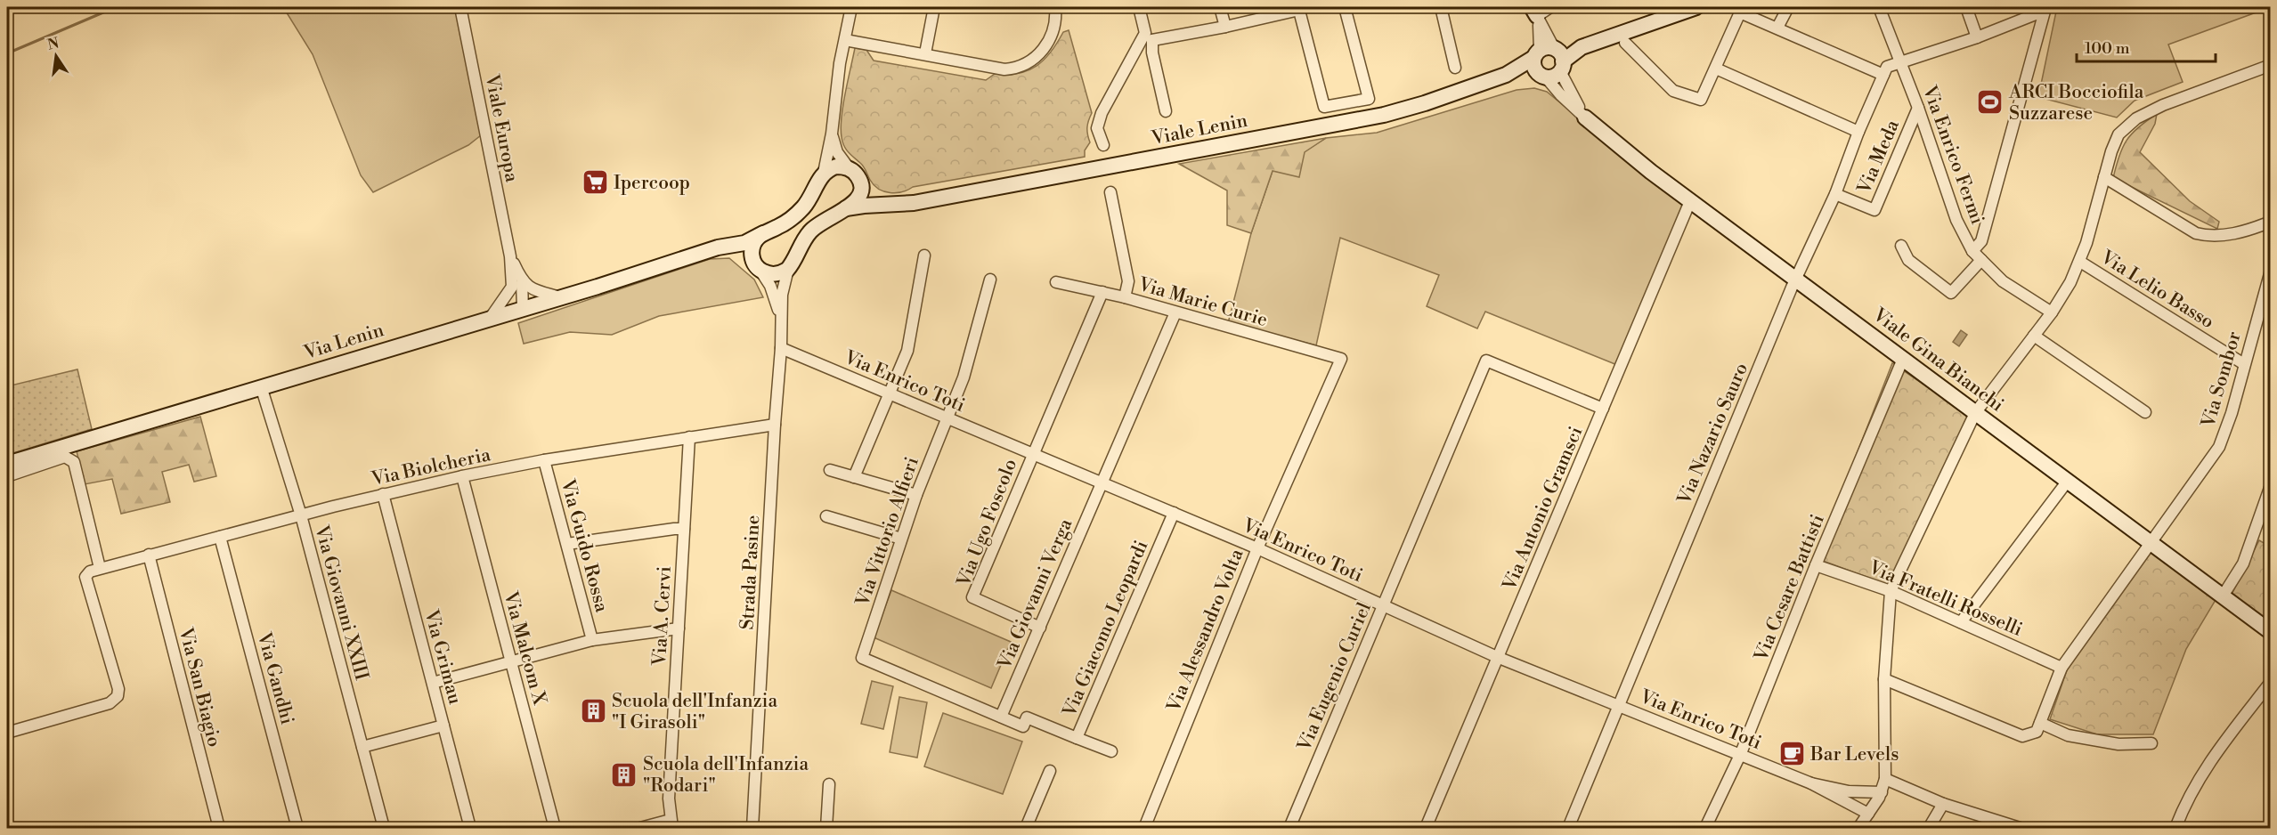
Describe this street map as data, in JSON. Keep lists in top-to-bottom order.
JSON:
{
  "streets": {
    "main road": ["Viale Lenin", "Via Lenin", "Viale Gina Bianchi"],
    "street": [
      "Viale Europa",
      "Via Enrico Fermi",
      "Via Meda",
      "Via Lelio Basso",
      "Via Marie Curie",
      "Via Sombor",
      "Via Enrico Toti",
      "Via Nazario Sauro",
      "Via Biolcheria",
      "Via Antonio Gramsci",
      "Via Ugo Foscolo",
      "Via Vittorio Alfieri",
      "Via Guido Rossa",
      "Strada Pasine",
      "Via Cesare Battisti",
      "Via Giovanni Verga",
      "Via Fratelli Rosselli",
      "Via Giovanni XXIII",
      "Via A. Cervi",
      "Via Giacomo Leopardi",
      "Via Alessandro Volta",
      "Via Malcom X",
      "Via Grimau",
      "Via Eugenio Curiel",
      "Via Gandhi",
      "Via San Biagio"
    ]
  },
  "crossings": [
    ["Via Enrico Fermi", "Via Meda"],
    ["Via Enrico Fermi", "Via Nazario Sauro"],
    ["Via Meda", "Via Nazario Sauro"],
    ["Via Lelio Basso", "Via Sombor"],
    ["Via Marie Curie", "Via Giovanni Verga"],
    ["Via Marie Curie", "Via Alessandro Volta"],
    ["Via Lenin", "Via Giovanni XXIII"],
    ["Viale Gina Bianchi", "Via Sombor"],
    ["Viale Gina Bianchi", "Via Nazario Sauro"],
    ["Viale Gina Bianchi", "Via Antonio Gramsci"],
    ["Viale Gina Bianchi", "Via Cesare Battisti"],
    ["Via Sombor", "Via Fratelli Rosselli"],
    ["Via Enrico Toti", "Via Nazario Sauro"],
    ["Via Enrico Toti", "Via Antonio Gramsci"],
    ["Via Enrico Toti", "Via Ugo Foscolo"],
    ["Via Enrico Toti", "Via Vittorio Alfieri"],
    ["Via Enrico Toti", "Strada Pasine"],
    ["Via Enrico Toti", "Via Cesare Battisti"],
    ["Via Enrico Toti", "Via Giovanni Verga"],
    ["Via Enrico Toti", "Via Fratelli Rosselli"],
    ["Via Enrico Toti", "Via Giacomo Leopardi"],
    ["Via Enrico Toti", "Via Alessandro Volta"],
    ["Via Enrico Toti", "Via Eugenio Curiel"],
    ["Via Biolcheria", "Via Guido Rossa"],
    ["Via Biolcheria", "Strada Pasine"],
    ["Via Biolcheria", "Via Giovanni XXIII"],
    ["Via Biolcheria", "Via A. Cervi"],
    ["Via Biolcheria", "Via Malcom X"],
    ["Via Biolcheria", "Via Grimau"],
    ["Via Biolcheria", "Via Gandhi"],
    ["Via Biolcheria", "Via San Biagio"],
    ["Via Antonio Gramsci", "Via Eugenio Curiel"],
    ["Via Ugo Foscolo", "Via Giovanni Verga"],
    ["Via Vittorio Alfieri", "Via Giovanni Verga"],
    ["Via Vittorio Alfieri", "Via Giacomo Leopardi"],
    ["Via Cesare Battisti", "Via Fratelli Rosselli"],
    ["Via Giovanni Verga", "Via Giacomo Leopardi"]
  ],
  "places": {
    "sports": ["ARCI Bocciofila Suzzarese"],
    "supermarket": ["Ipercoop"],
    "building": ["Scuola dell'Infanzia \"I Girasoli\"", "Scuola dell'Infanzia \"Rodari\""],
    "cafe": ["Bar Levels"]
  },
  "scale_bar": "100 m",
  "north": "top"
}
